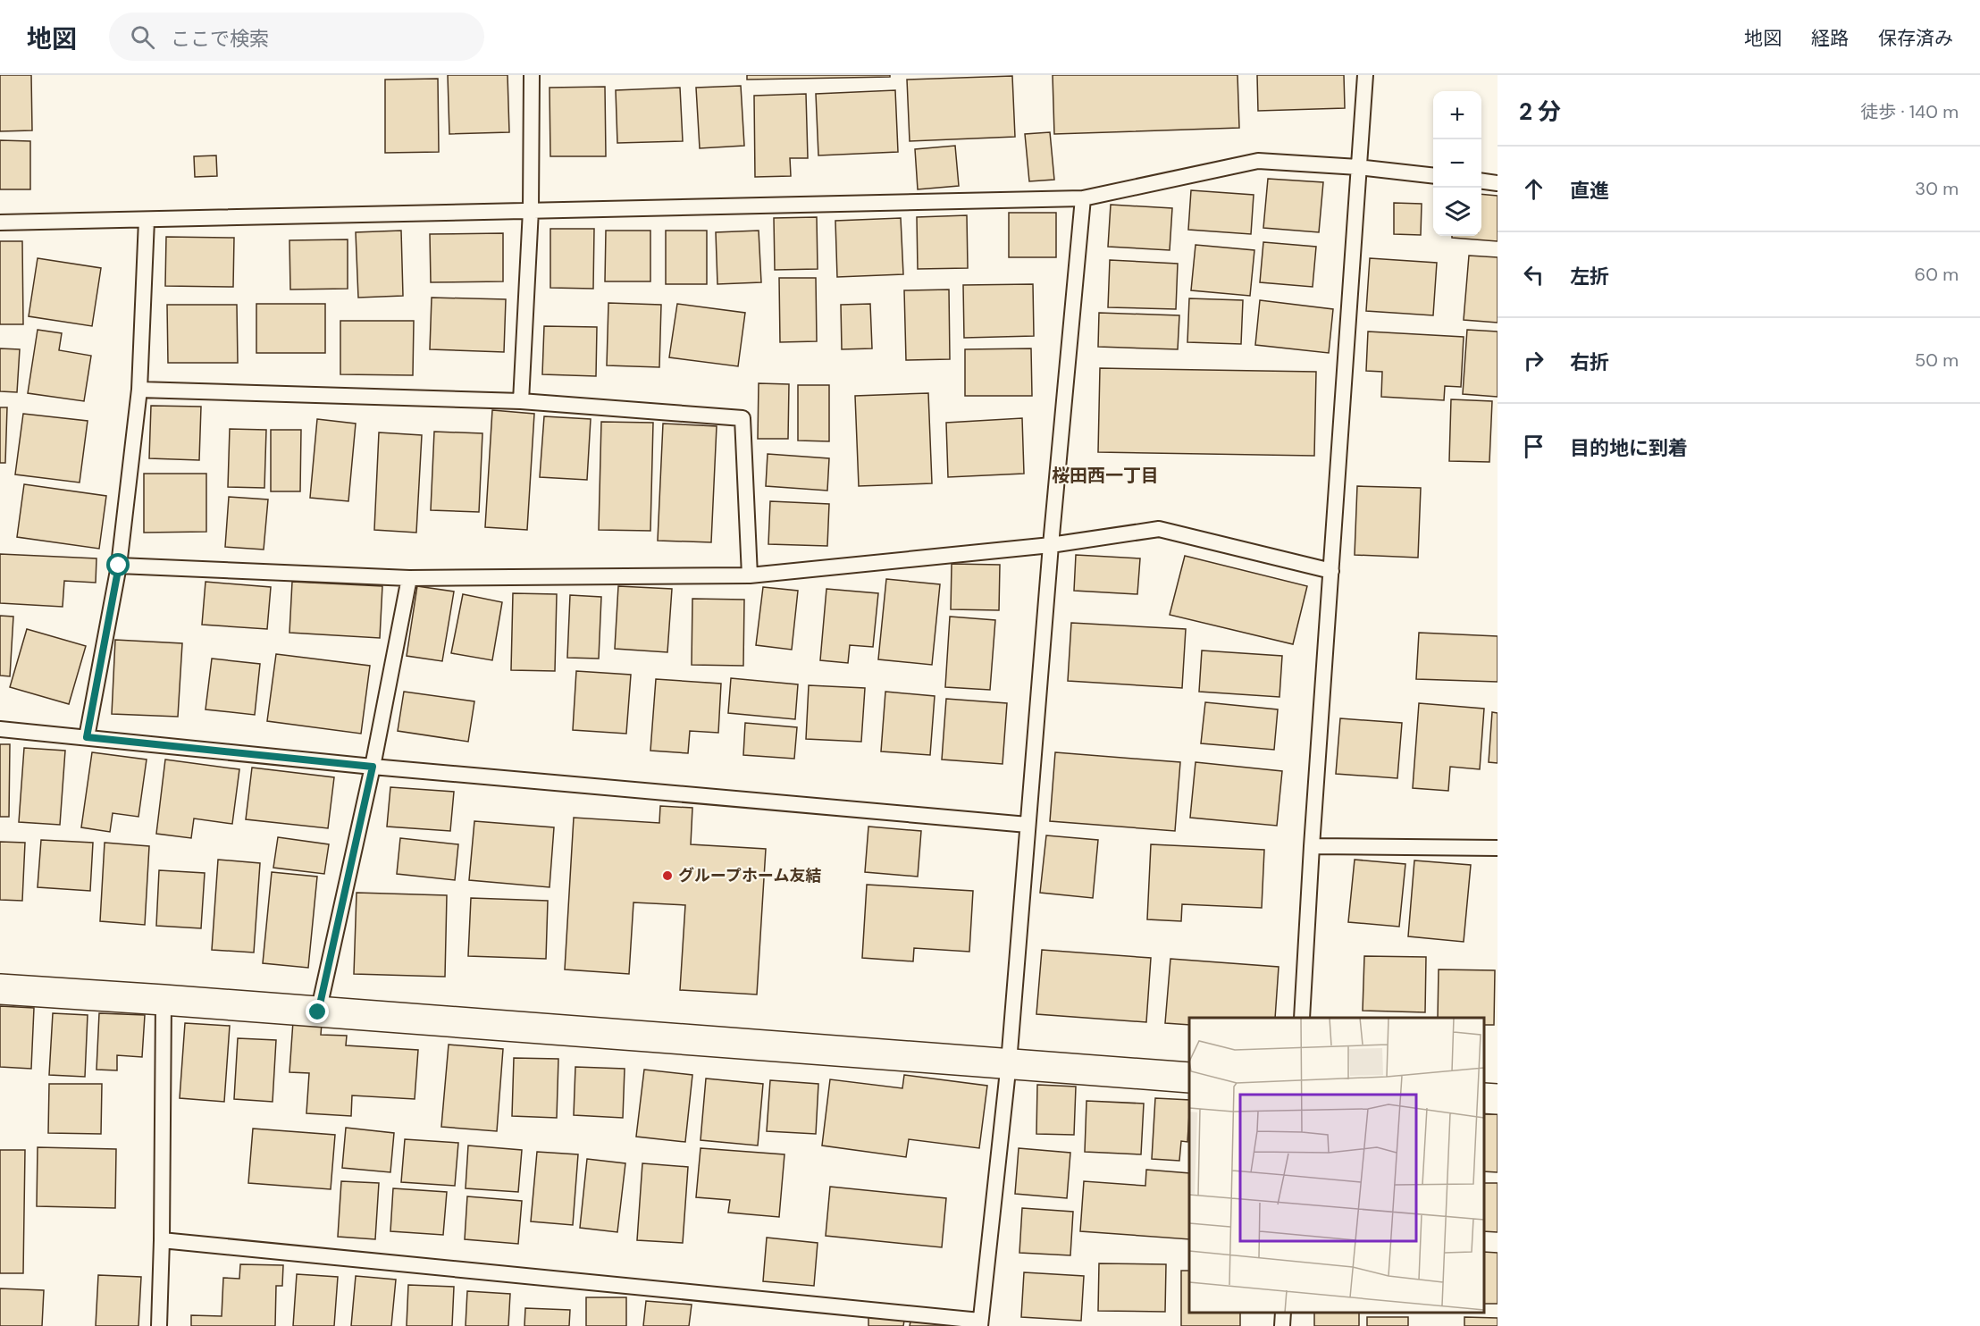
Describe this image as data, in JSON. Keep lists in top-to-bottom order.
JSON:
{
  "districts": ["桜田西一丁目"],
  "places": ["グループホーム友結"],
  "page": {
    "header": "地図",
    "search": "ここで検索",
    "nav": ["地図", "経路", "保存済み"],
    "heading": ["2 分", "徒歩 · 140 m"],
    "map_buttons": ["+", "−"],
    "list": [
      ["直進", "30 m"],
      ["左折", "60 m"],
      ["右折", "50 m"],
      "目的地に到着"
    ]
  }
}
